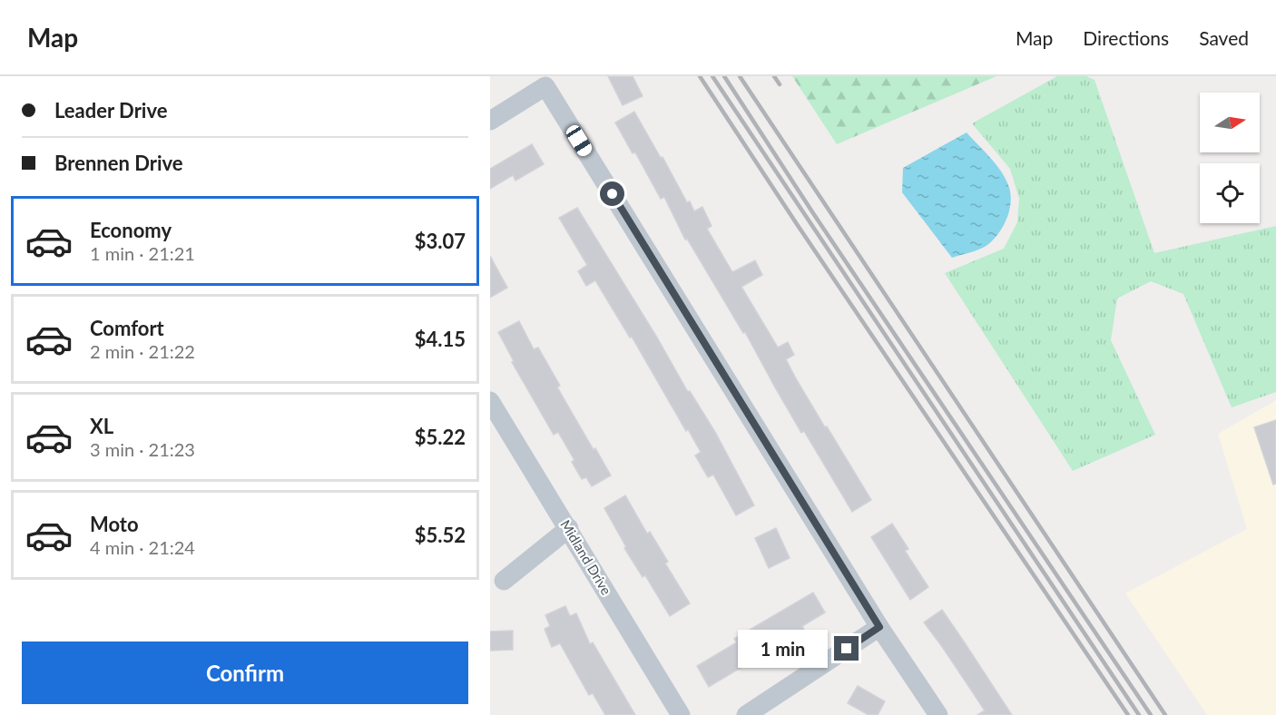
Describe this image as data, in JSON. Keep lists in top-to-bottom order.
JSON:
{
  "streets": {
    "street": ["Midland Drive"]
  },
  "north": "right",
  "page": {
    "header": "Map",
    "nav": ["Map", "Directions", "Saved"],
    "banner": ["Leader Drive", "Brennen Drive"],
    "list": [
      {
        "name": "Economy",
        "note": "1 min · 21:21",
        "value": "$3.07"
      },
      {
        "name": "Comfort",
        "note": "2 min · 21:22",
        "value": "$4.15"
      },
      {
        "name": "XL",
        "note": "3 min · 21:23",
        "value": "$5.22"
      },
      {
        "name": "Moto",
        "note": "4 min · 21:24",
        "value": "$5.52"
      }
    ],
    "bubble": "1 min",
    "buttons": "Confirm"
  }
}
